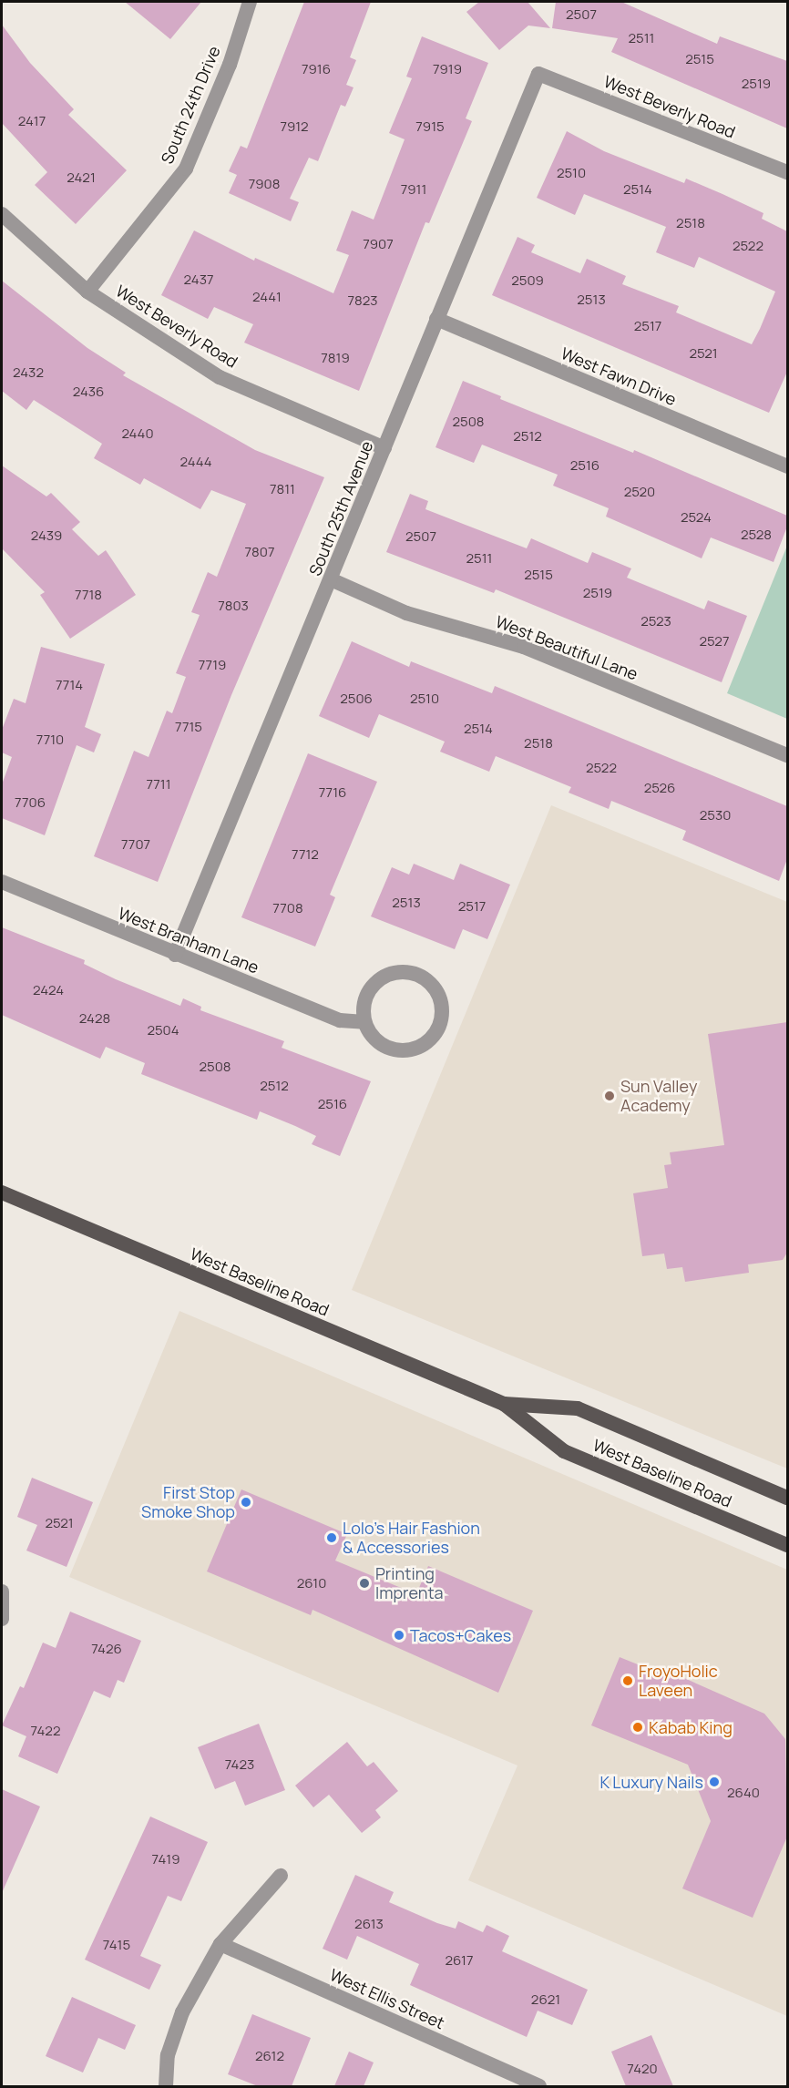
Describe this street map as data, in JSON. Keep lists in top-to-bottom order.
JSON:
{
  "streets": {
    "main road": ["West Baseline Road"],
    "street": [
      "South 24th Drive",
      "West Beverly Road",
      "West Fawn Drive",
      "South 25th Avenue",
      "West Beautiful Lane",
      "West Branham Lane",
      "West Ellis Street"
    ]
  },
  "crossings": [
    ["South 24th Drive", "West Beverly Road"],
    ["West Beverly Road", "South 25th Avenue"],
    ["West Fawn Drive", "South 25th Avenue"],
    ["South 25th Avenue", "West Beautiful Lane"],
    ["South 25th Avenue", "West Branham Lane"]
  ],
  "places": [
    "Sun Valley Academy",
    "First Stop Smoke Shop",
    "Lolo's Hair Fashion & Accessories",
    "Printing Imprenta",
    "Tacos+Cakes",
    "FroyoHolic Laveen",
    "Kabab King",
    "K Luxury Nails"
  ],
  "house_numbers": [
    "2507",
    "2511",
    "2515",
    "7916",
    "7919",
    "2519",
    "2417",
    "7912",
    "7915",
    "2510",
    "2421",
    "7908",
    "7911",
    "2514",
    "2518",
    "7907",
    "2522",
    "2437",
    "2509",
    "2441",
    "2513",
    "7823",
    "2517",
    "2521",
    "7819",
    "2432",
    "2436",
    "2508",
    "2440",
    "2512",
    "2444",
    "2516",
    "7811",
    "2520",
    "2524",
    "2528",
    "2439",
    "2507",
    "7807",
    "2511",
    "2515",
    "2519",
    "7718",
    "7803",
    "2523",
    "2527",
    "7719",
    "7714",
    "2506",
    "2510",
    "7715",
    "2514",
    "7710",
    "2518",
    "2522",
    "7711",
    "2526",
    "7716",
    "7706",
    "2530",
    "7707",
    "7712",
    "2513",
    "2517",
    "7708",
    "2424",
    "2428",
    "2504",
    "2508",
    "2512",
    "2516",
    "2521",
    "2610",
    "7426",
    "7422",
    "7423",
    "2640",
    "7419",
    "2613",
    "7415",
    "2617",
    "2621",
    "2612",
    "7420"
  ]
}
